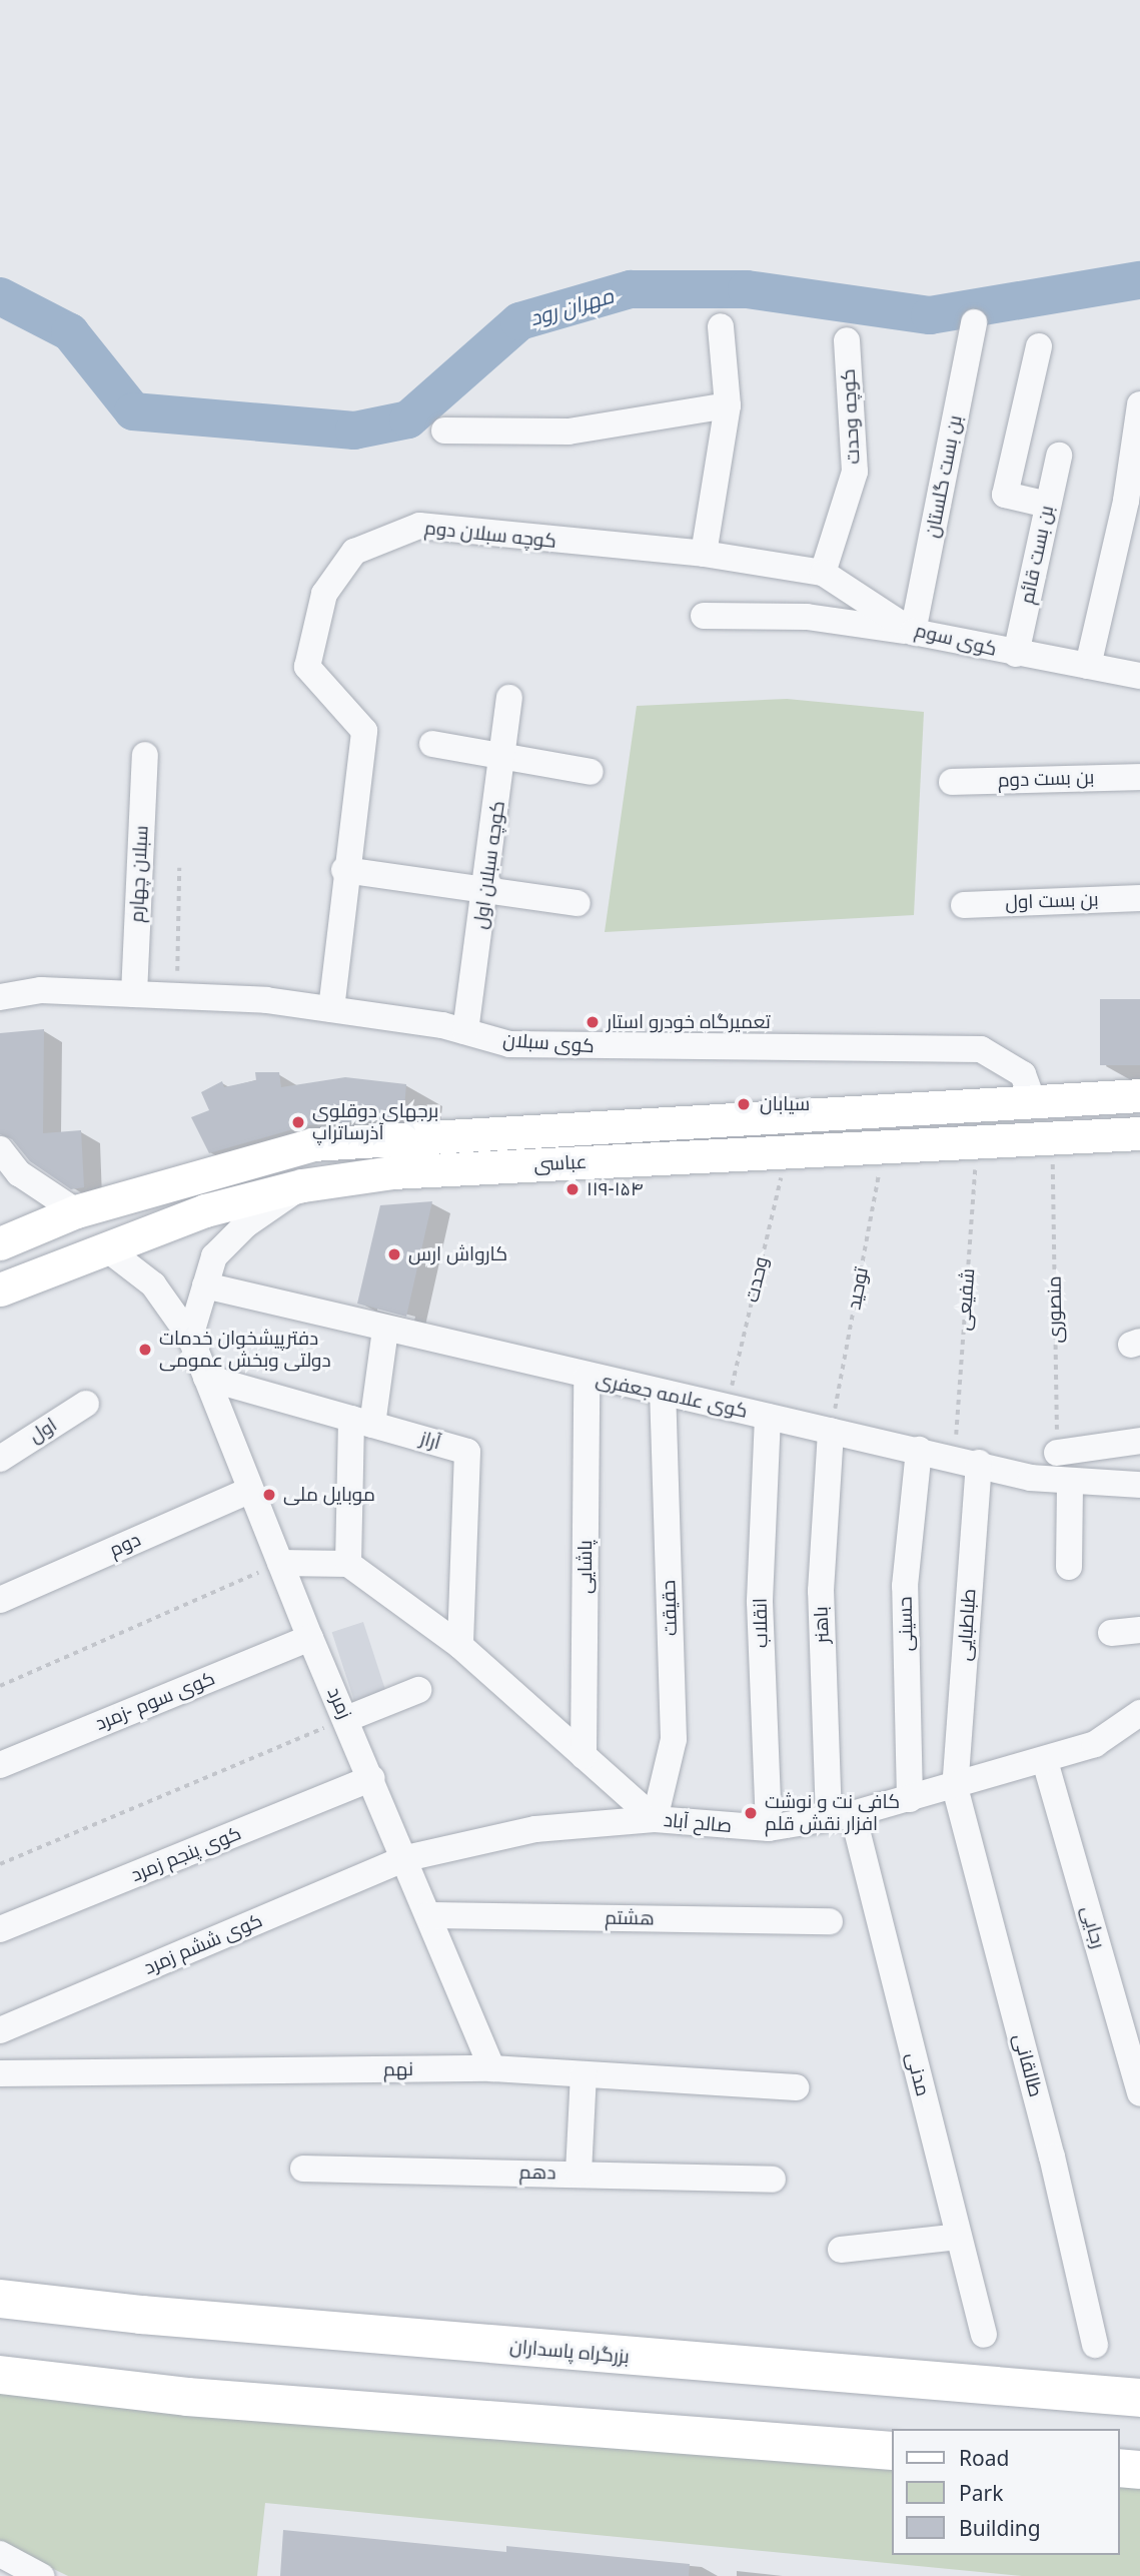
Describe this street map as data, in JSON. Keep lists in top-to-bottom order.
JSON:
{
  "streets": {
    "highway": ["بزرگراه پاسداران"],
    "main road": ["عباسى"],
    "street": [
      "کوچه وحدت",
      "بن بست گلستان",
      "کوچه سبلان دوم",
      "بن بست قائم",
      "کوی سوم",
      "بن بست دوم",
      "کوچه سبلان اول",
      "سبلان چهارم",
      "بن بست اول",
      "کوی سبلان",
      "کوی علامه جعفری",
      "اول",
      "آراز",
      "دوم",
      "پاشایی",
      "حقیقت",
      "انقلاب",
      "حسینی",
      "باهنر",
      "طباطبایی",
      "کوی سوم -زمرد",
      "زمرد",
      "صالح آباد",
      "کوی پنجم زمرد",
      "هشتم",
      "رجایی",
      "کوی ششم زمرد",
      "طالقانی",
      "نهم",
      "مدنی",
      "دهم"
    ],
    "path": [
      "وحدت",
      "توحید",
      "شفیعی",
      "منصوری"
    ]
  },
  "crossings": [
    ["کوچه وحدت", "کوی سوم"],
    ["بن بست گلستان", "کوی سوم"],
    ["کوچه سبلان دوم", "کوی سوم"],
    ["کوچه سبلان دوم", "کوی سبلان"],
    ["بن بست قائم", "کوی سوم"],
    ["کوچه سبلان اول", "کوی سبلان"],
    ["سبلان چهارم", "کوی سبلان"],
    ["کوی سبلان", "عباسى"],
    ["عباسى", "وحدت"],
    ["عباسى", "توحید"],
    ["عباسى", "شفیعی"],
    ["عباسى", "منصوری"],
    ["عباسى", "زمرد"],
    ["وحدت", "کوی علامه جعفری"],
    ["توحید", "کوی علامه جعفری"],
    ["توحید", "باهنر"],
    ["شفیعی", "کوی علامه جعفری"],
    ["شفیعی", "طباطبایی"],
    ["کوی علامه جعفری", "پاشایی"],
    ["کوی علامه جعفری", "حقیقت"],
    ["کوی علامه جعفری", "انقلاب"],
    ["کوی علامه جعفری", "حسینی"],
    ["کوی علامه جعفری", "باهنر"],
    ["کوی علامه جعفری", "طباطبایی"],
    ["آراز", "زمرد"],
    ["دوم", "زمرد"],
    ["حقیقت", "صالح آباد"],
    ["انقلاب", "صالح آباد"],
    ["حسینی", "صالح آباد"],
    ["باهنر", "صالح آباد"],
    ["باهنر", "مدنی"],
    ["طباطبایی", "صالح آباد"],
    ["طباطبایی", "طالقانی"],
    ["کوی سوم -زمرد", "زمرد"],
    ["زمرد", "صالح آباد"],
    ["زمرد", "کوی پنجم زمرد"],
    ["زمرد", "هشتم"],
    ["زمرد", "کوی ششم زمرد"],
    ["زمرد", "نهم"],
    ["صالح آباد", "رجایی"],
    ["صالح آباد", "کوی ششم زمرد"],
    ["صالح آباد", "طالقانی"],
    ["صالح آباد", "مدنی"]
  ],
  "water": ["مهران رود"],
  "places": [
    "تعمیرگاه خودرو استار",
    "سیابان",
    "برجهای دوقلوی آذرساتراپ",
    "۱۱۹-۱۵۴",
    "کارواش ارس",
    "دفترپیشخوان خدمات دولتی وبخش عمومی",
    "موبایل ملی",
    "کافی نت و نوشت افزار نقش قلم"
  ],
  "legend": ["Road", "Park", "Building"]
}
